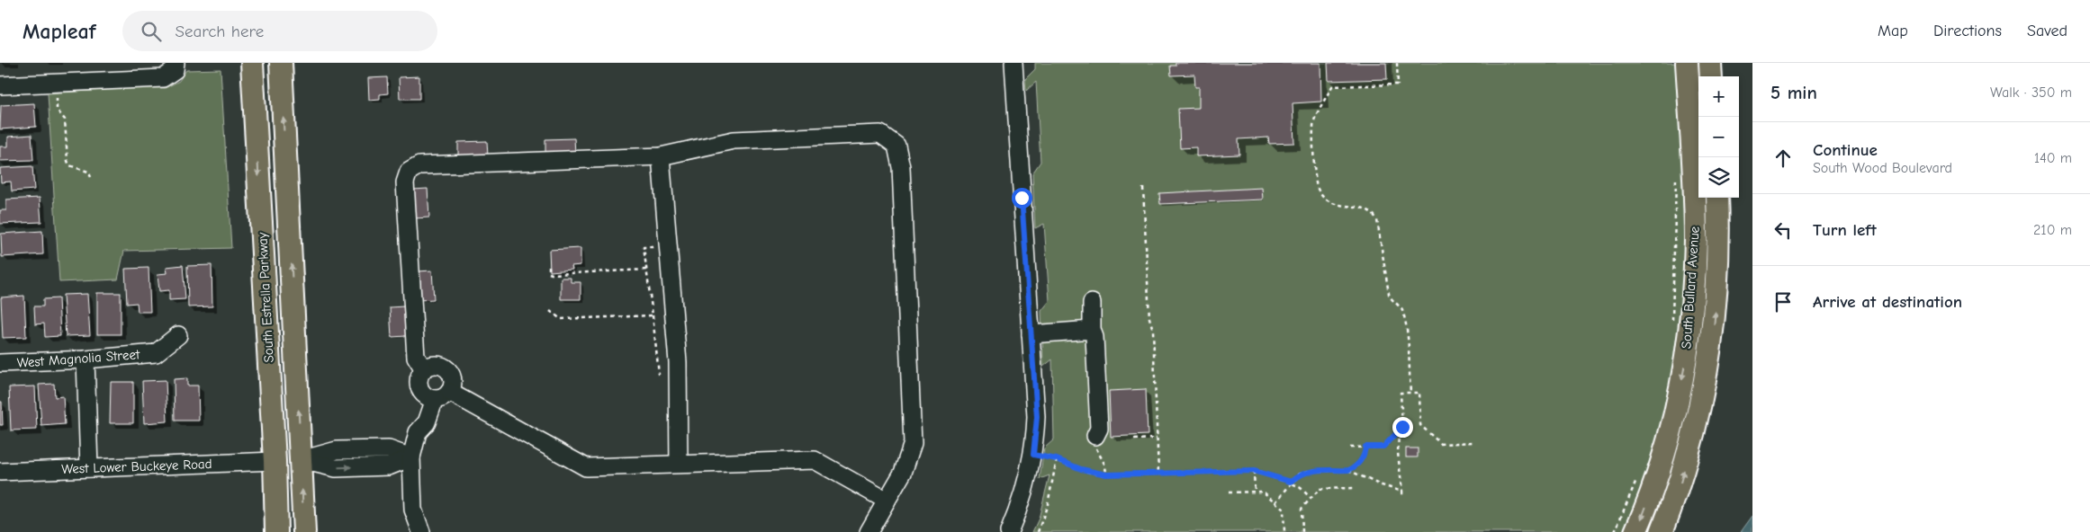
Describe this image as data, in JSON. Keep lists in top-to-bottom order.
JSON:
{
  "streets": {
    "main road": ["South Bullard Avenue", "South Estrella Parkway"],
    "street": ["West Magnolia Street", "West Lower Buckeye Road"]
  },
  "crossings": [
    ["South Estrella Parkway", "West Lower Buckeye Road"]
  ],
  "page": {
    "header": "Mapleaf",
    "search": "Search here",
    "nav": ["Map", "Directions", "Saved"],
    "heading": ["5 min", "Walk · 350 m"],
    "map_buttons": ["+", "−"],
    "list": [
      ["Continue", "South Wood Boulevard", "140 m"],
      ["Turn left", "210 m"],
      "Arrive at destination"
    ]
  }
}
